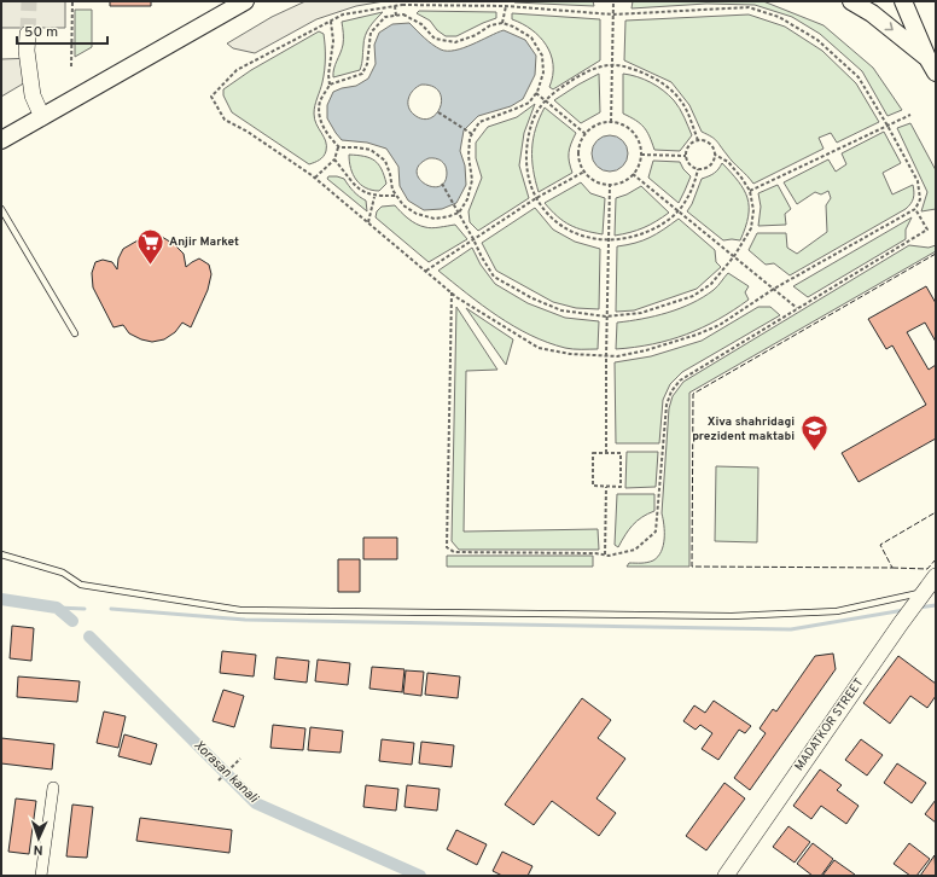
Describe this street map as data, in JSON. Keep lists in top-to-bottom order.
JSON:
{
  "streets": {
    "street": ["MADATKOR STREET"]
  },
  "water": ["Xorasan kanali"],
  "places": {
    "supermarket": ["Anjir Market"],
    "school or university": ["Xiva shahridagi prezident maktabi"]
  },
  "scale_bar": "50 m",
  "north": "bottom"
}
